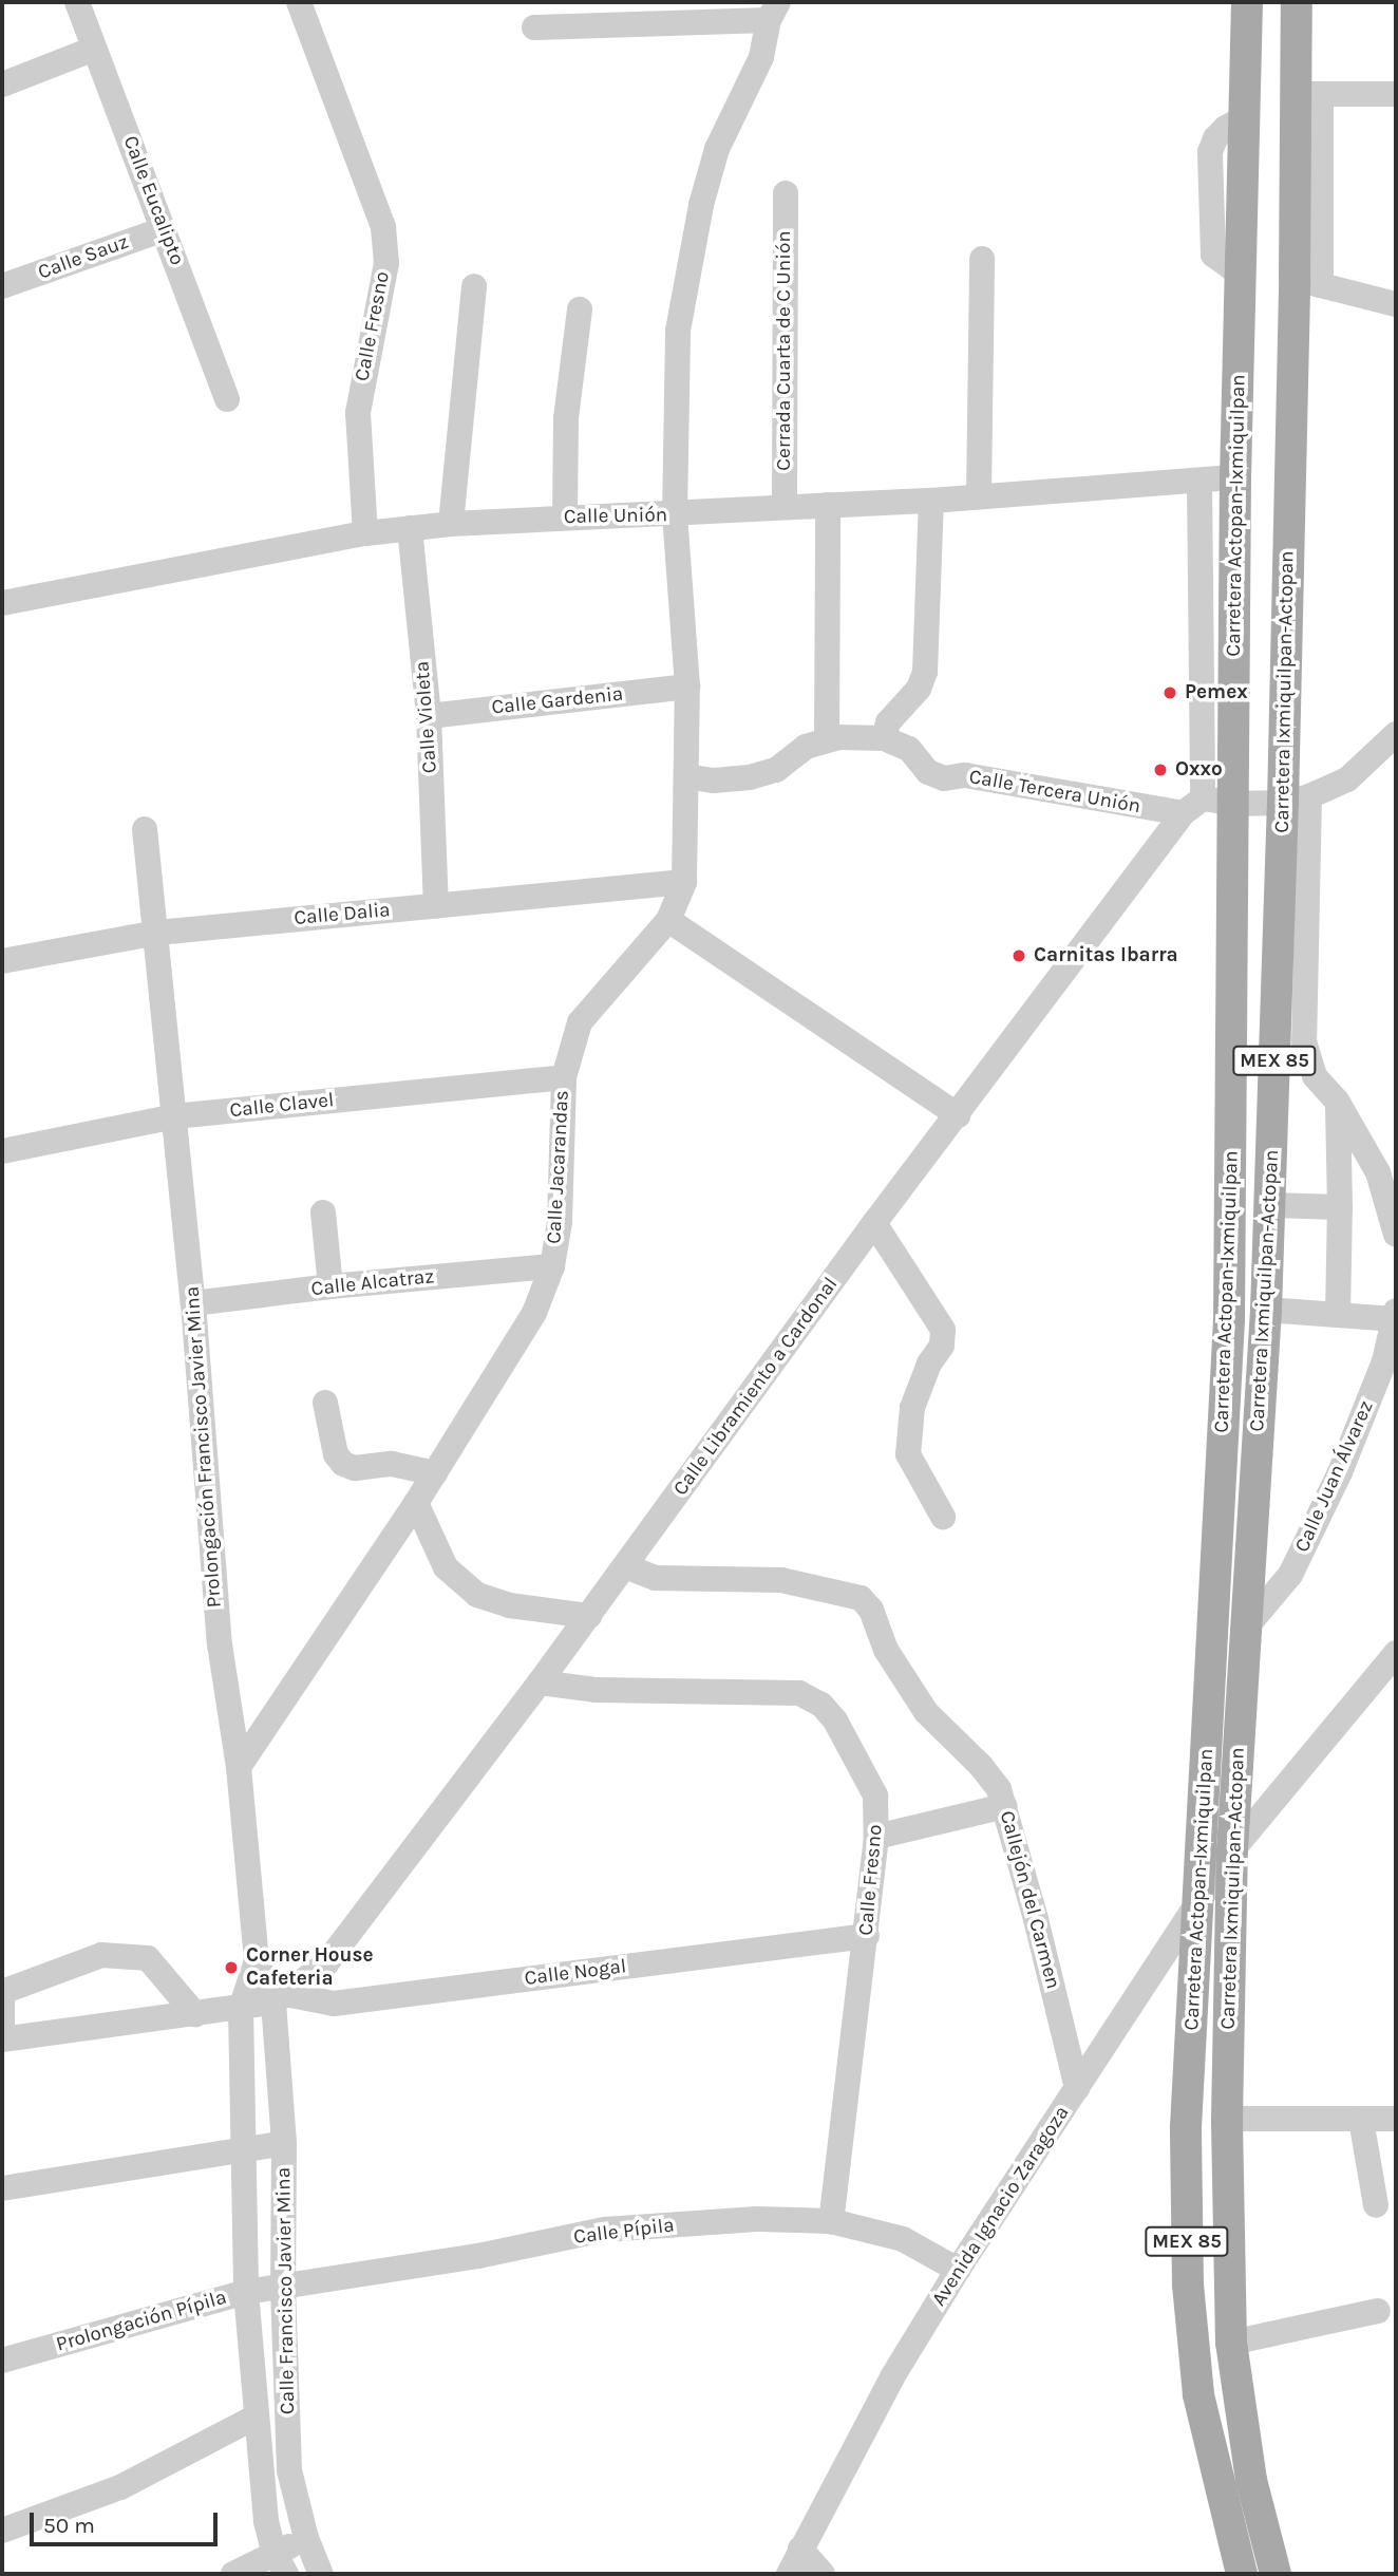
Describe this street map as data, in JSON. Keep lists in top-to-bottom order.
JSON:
{
  "streets": {
    "main road": ["Carretera Actopan-Ixmiquilpan", "Carretera Ixmiquilpan-Actopan", "MEX 85"],
    "street": [
      "Calle Eucalipto",
      "Calle Sauz",
      "Calle Fresno",
      "Cerrada Cuarta de C Unión",
      "Calle Unión",
      "Calle Gardenia",
      "Calle Violeta",
      "Calle Tercera Unión",
      "Calle Dalia",
      "Calle Clavel",
      "Calle Jacarandas",
      "Calle Alcatraz",
      "Calle Libramiento a Cardonal",
      "Prolongación Francisco Javier Mina",
      "Calle Juan Álvarez",
      "Callejón del Carmen",
      "Calle Nogal",
      "Avenida Ignacio Zaragoza",
      "Calle Pípila",
      "Calle Francisco Javier Mina",
      "Prolongación Pípila"
    ]
  },
  "crossings": [
    ["Calle Eucalipto", "Calle Sauz"],
    ["Calle Fresno", "Calle Unión"],
    ["Calle Fresno", "Calle Libramiento a Cardonal"],
    ["Calle Fresno", "Calle Nogal"],
    ["Calle Fresno", "Calle Pípila"],
    ["Cerrada Cuarta de C Unión", "Calle Unión"],
    ["Carretera Actopan-Ixmiquilpan", "Calle Unión"],
    ["Carretera Actopan-Ixmiquilpan", "Avenida Ignacio Zaragoza"],
    ["Calle Unión", "Calle Violeta"],
    ["Calle Unión", "Calle Jacarandas"],
    ["Carretera Ixmiquilpan-Actopan", "Calle Juan Álvarez"],
    ["Carretera Ixmiquilpan-Actopan", "Avenida Ignacio Zaragoza"],
    ["Calle Gardenia", "Calle Violeta"],
    ["Calle Gardenia", "Calle Jacarandas"],
    ["Calle Violeta", "Calle Dalia"],
    ["Calle Tercera Unión", "Calle Jacarandas"],
    ["Calle Tercera Unión", "Calle Libramiento a Cardonal"],
    ["Calle Dalia", "Calle Jacarandas"],
    ["Calle Dalia", "Prolongación Francisco Javier Mina"],
    ["Calle Clavel", "Calle Jacarandas"],
    ["Calle Clavel", "Prolongación Francisco Javier Mina"],
    ["Calle Jacarandas", "Calle Alcatraz"],
    ["Calle Jacarandas", "Prolongación Francisco Javier Mina"],
    ["Calle Alcatraz", "Prolongación Francisco Javier Mina"],
    ["Calle Libramiento a Cardonal", "Prolongación Francisco Javier Mina"],
    ["Calle Libramiento a Cardonal", "Callejón del Carmen"],
    ["Calle Libramiento a Cardonal", "Calle Nogal"],
    ["Calle Libramiento a Cardonal", "Calle Francisco Javier Mina"],
    ["Prolongación Francisco Javier Mina", "Calle Nogal"],
    ["Prolongación Francisco Javier Mina", "Calle Francisco Javier Mina"],
    ["Callejón del Carmen", "Avenida Ignacio Zaragoza"],
    ["Calle Nogal", "Calle Francisco Javier Mina"],
    ["Avenida Ignacio Zaragoza", "Calle Pípila"],
    ["Calle Pípila", "Calle Francisco Javier Mina"],
    ["Calle Pípila", "Prolongación Pípila"],
    ["Calle Francisco Javier Mina", "Prolongación Pípila"]
  ],
  "places": [
    "Pemex",
    "Oxxo",
    "Carnitas Ibarra",
    "Corner House Cafeteria"
  ],
  "scale_bar": "50 m"
}
